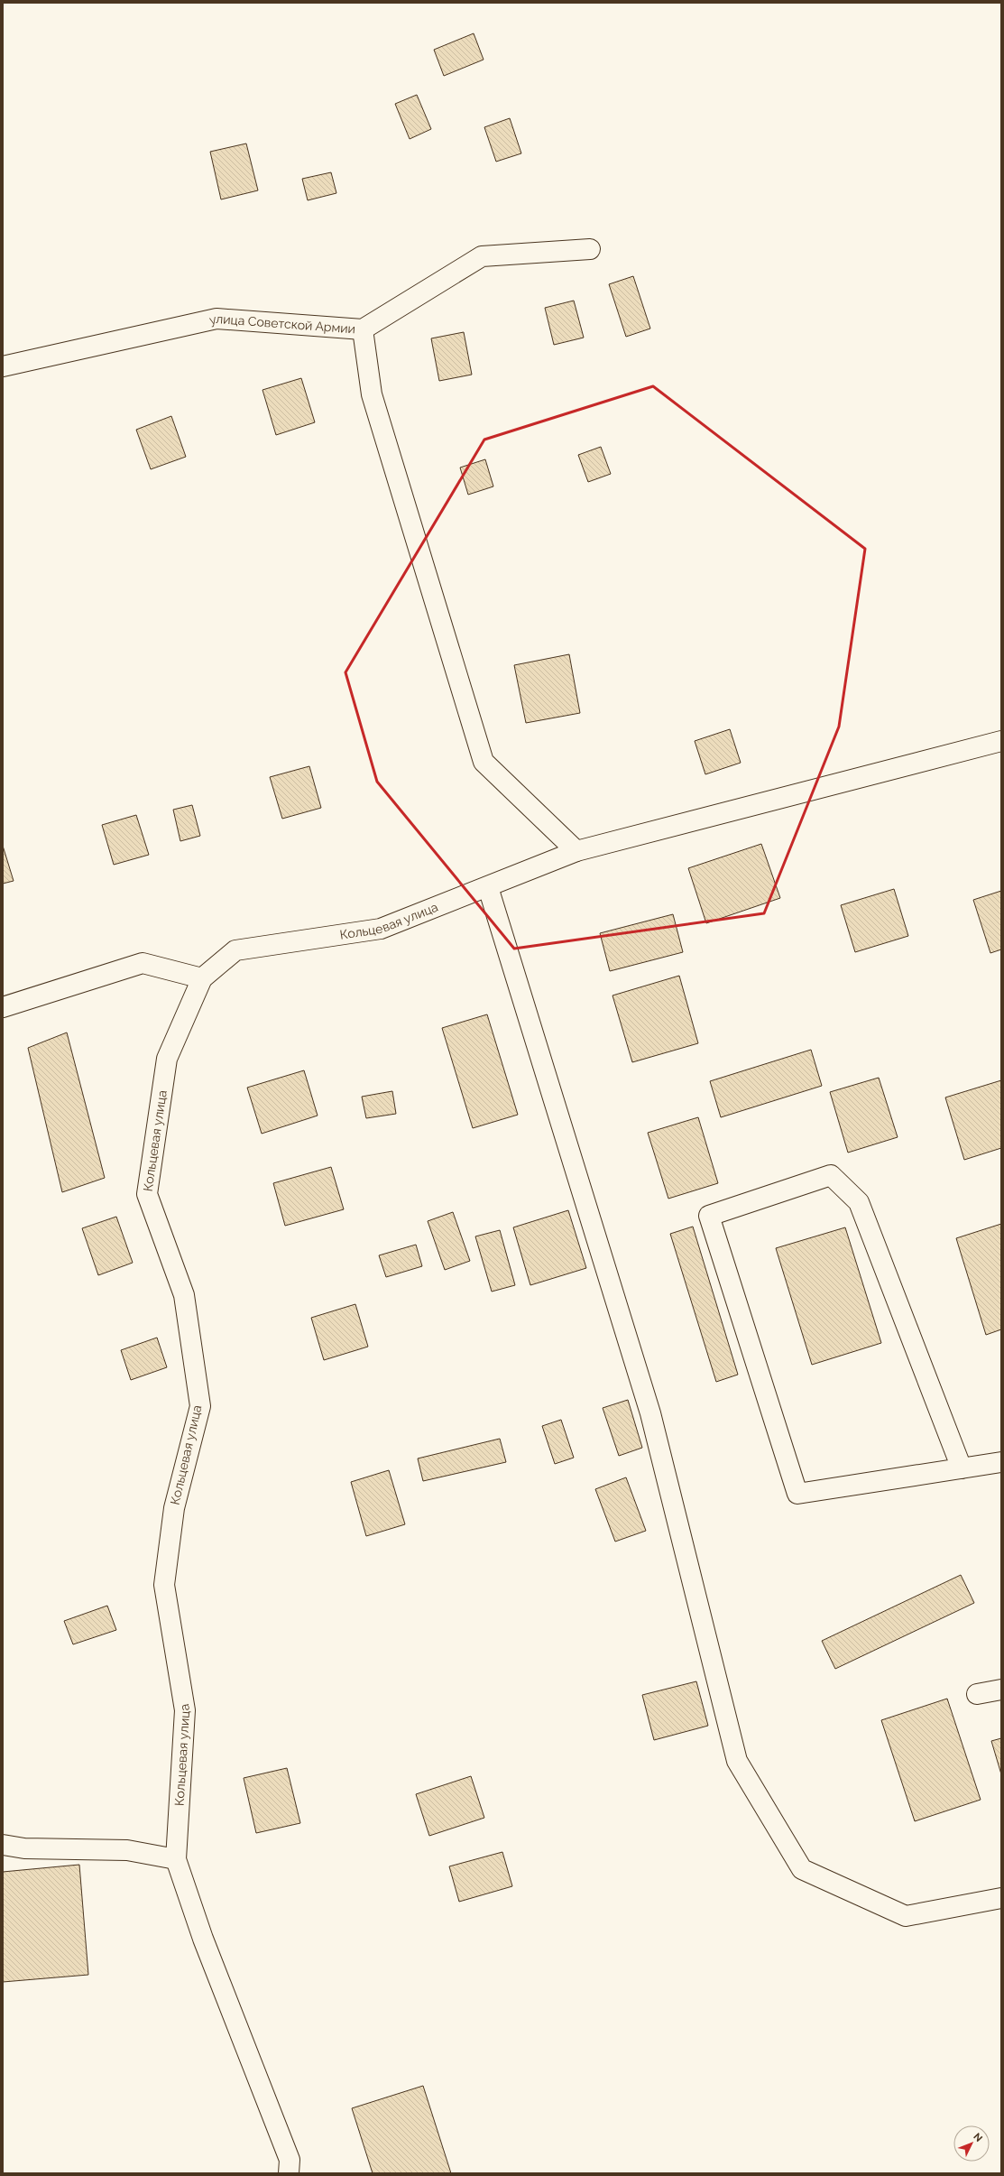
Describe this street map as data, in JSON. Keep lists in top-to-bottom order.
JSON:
{
  "streets": {
    "street": ["улица Советской Армии", "Кольцевая улица"]
  },
  "north": "top right"
}
